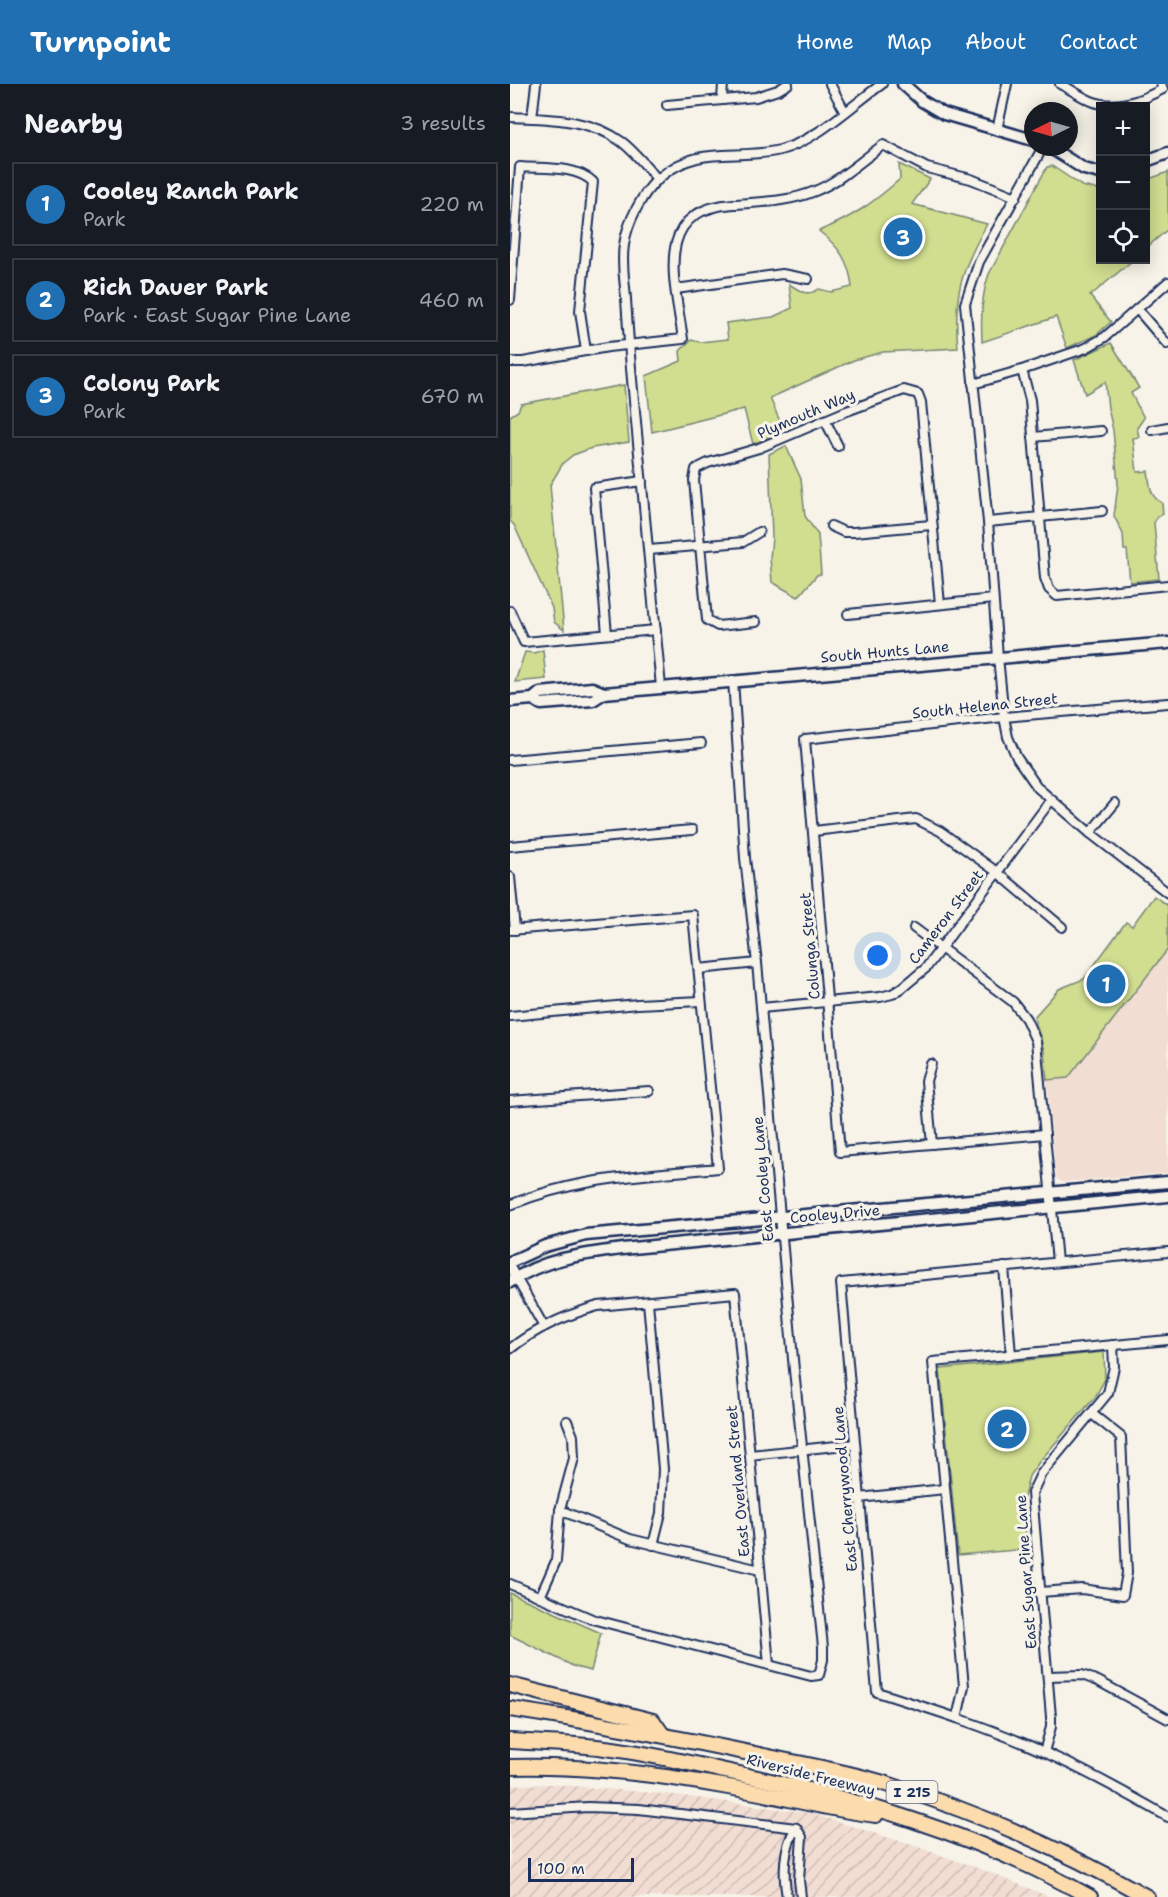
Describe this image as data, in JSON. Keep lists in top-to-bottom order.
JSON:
{
  "streets": {
    "highway": ["Riverside Freeway", "I 215"],
    "street": [
      "Plymouth Way",
      "South Hunts Lane",
      "South Helena Street",
      "Cameron Street",
      "Colunga Street",
      "East Cooley Lane",
      "Cooley Drive",
      "East Overland Street",
      "East Cherrywood Lane",
      "East Sugar Pine Lane"
    ]
  },
  "crossings": [
    ["South Hunts Lane", "East Cooley Lane"],
    ["South Helena Street", "Colunga Street"],
    ["Cameron Street", "Colunga Street"],
    ["Cameron Street", "East Cooley Lane"],
    ["East Cooley Lane", "Cooley Drive"],
    ["East Cooley Lane", "East Overland Street"],
    ["Riverside Freeway", "I 215"]
  ],
  "scale_bar": "100 m",
  "north": "left",
  "page": {
    "header": "Turnpoint",
    "nav": [
      "Home",
      "Map",
      "About",
      "Contact"
    ],
    "heading": ["Nearby", "3 results"],
    "map_buttons": ["+", "−"],
    "list": [
      {
        "mark": "1",
        "name": "Cooley Ranch Park",
        "note": "Park",
        "value": "220 m"
      },
      {
        "mark": "2",
        "name": "Rich Dauer Park",
        "note": "Park · East Sugar Pine Lane",
        "value": "460 m"
      },
      {
        "mark": "3",
        "name": "Colony Park",
        "note": "Park",
        "value": "670 m"
      }
    ],
    "pins": ["3", "1", "2"],
    "scale": "100 m"
  }
}
